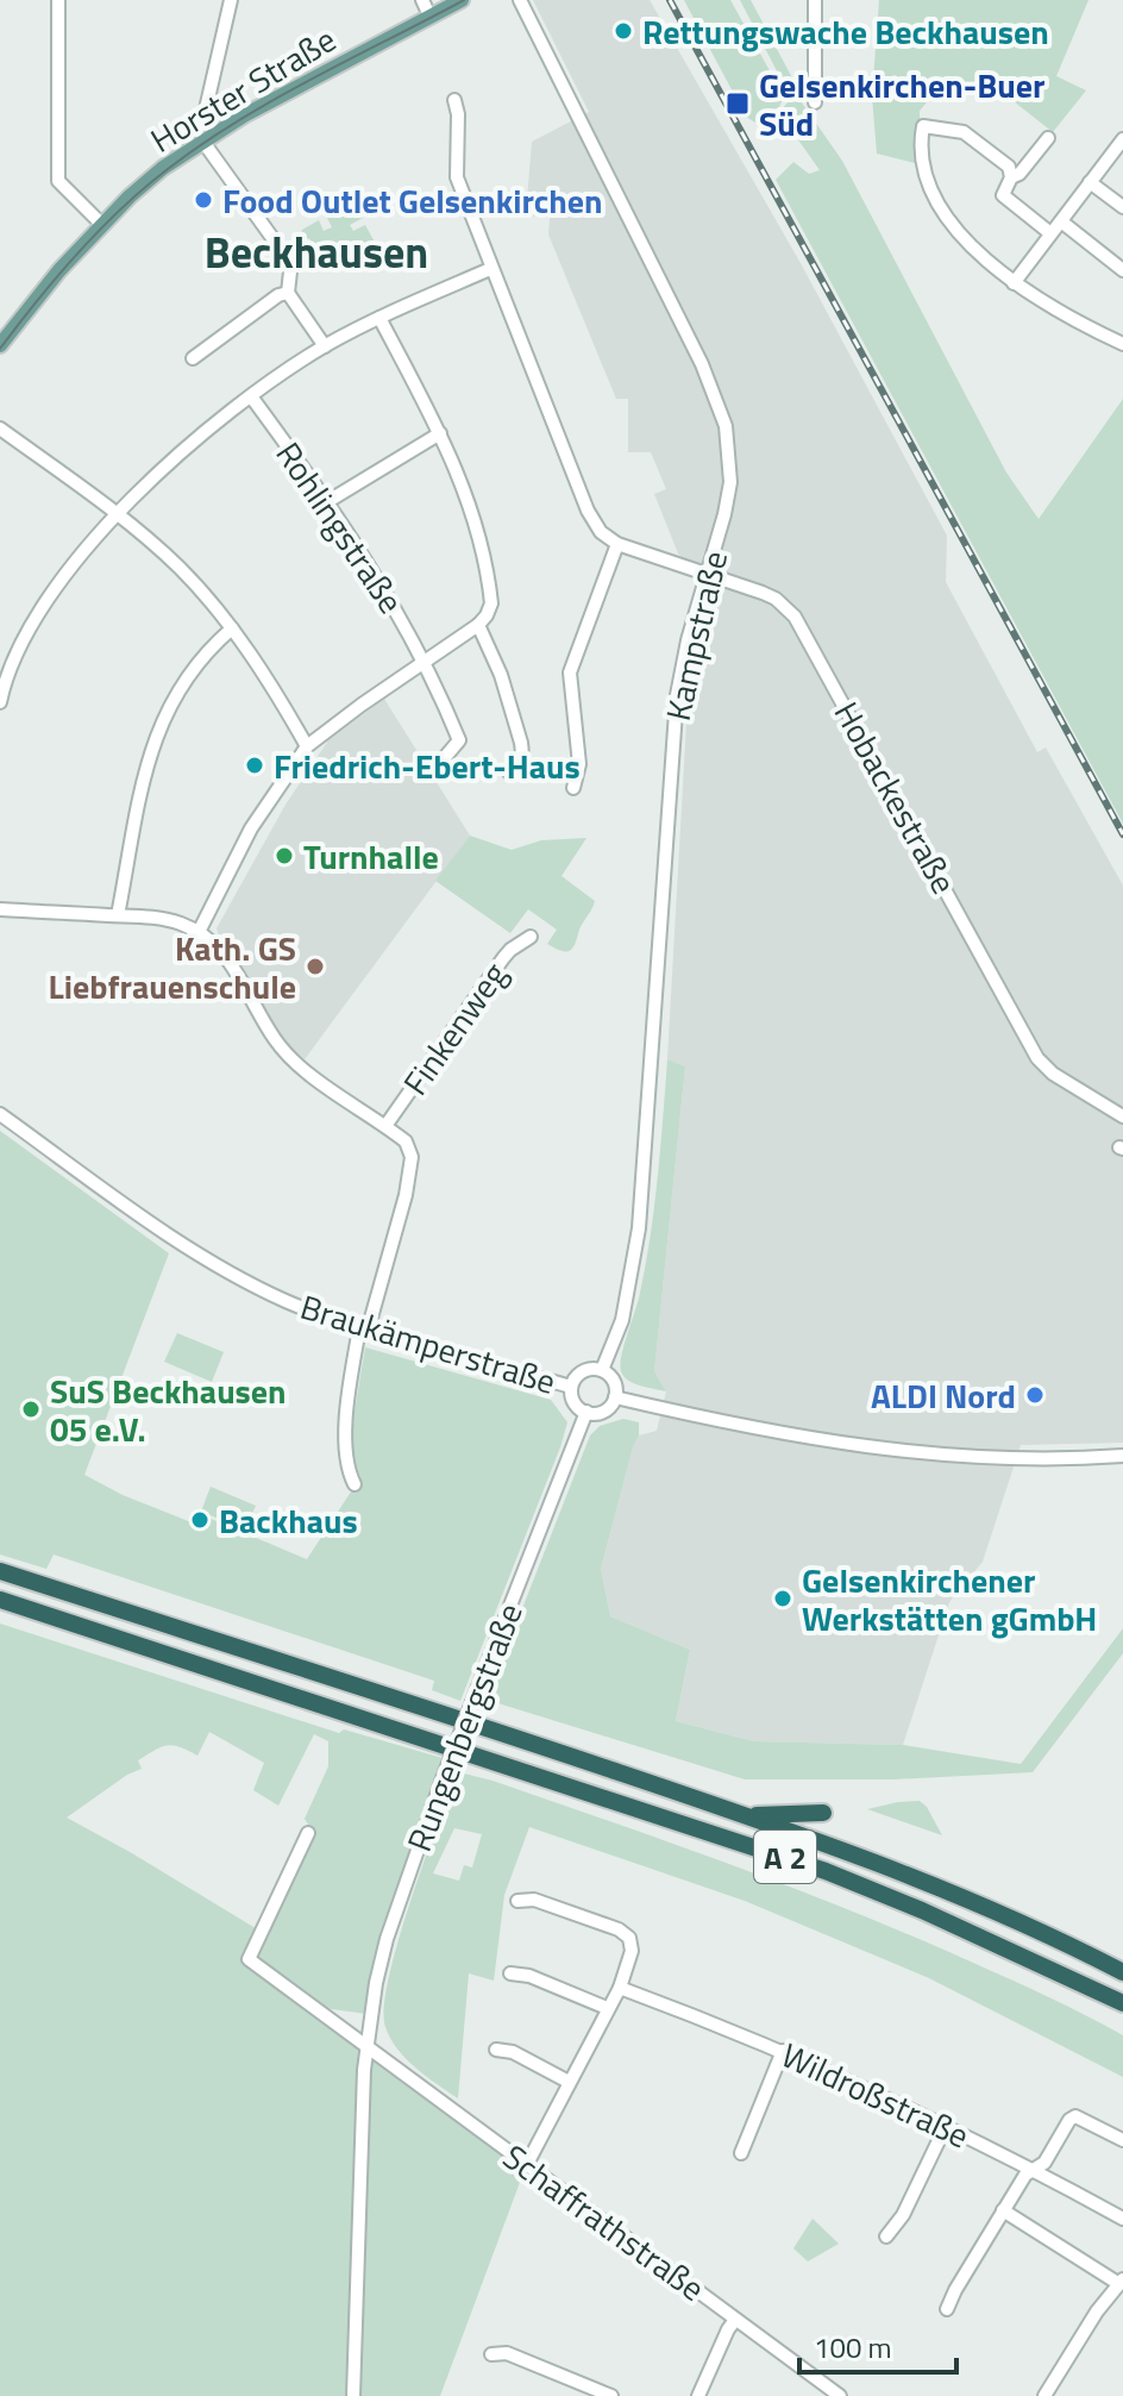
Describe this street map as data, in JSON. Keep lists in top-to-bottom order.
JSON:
{
  "streets": {
    "highway": ["A 2"],
    "main road": ["Horster Straße"],
    "street": [
      "Rohlingstraße",
      "Kampstraße",
      "Hobackestraße",
      "Finkenweg",
      "Braukämperstraße",
      "Rungenbergstraße",
      "Wildroßstraße",
      "Schaffrathstraße"
    ]
  },
  "crossings": [
    ["Kampstraße", "Hobackestraße"],
    ["Kampstraße", "Braukämperstraße"],
    ["Kampstraße", "Rungenbergstraße"],
    ["Braukämperstraße", "Rungenbergstraße"],
    ["Rungenbergstraße", "Schaffrathstraße"]
  ],
  "districts": ["Beckhausen"],
  "places": {
    "other": [
      "Rettungswache Beckhausen",
      "Food Outlet Gelsenkirchen",
      "Friedrich-Ebert-Haus",
      "Turnhalle",
      "Kath. GS Liebfrauenschule",
      "ALDI Nord",
      "SuS Beckhausen 05 e.V.",
      "Backhaus",
      "Gelsenkirchener Werkstätten gGmbH"
    ],
    "transit": ["Gelsenkirchen-Buer Süd"]
  },
  "scale_bar": "100 m"
}
